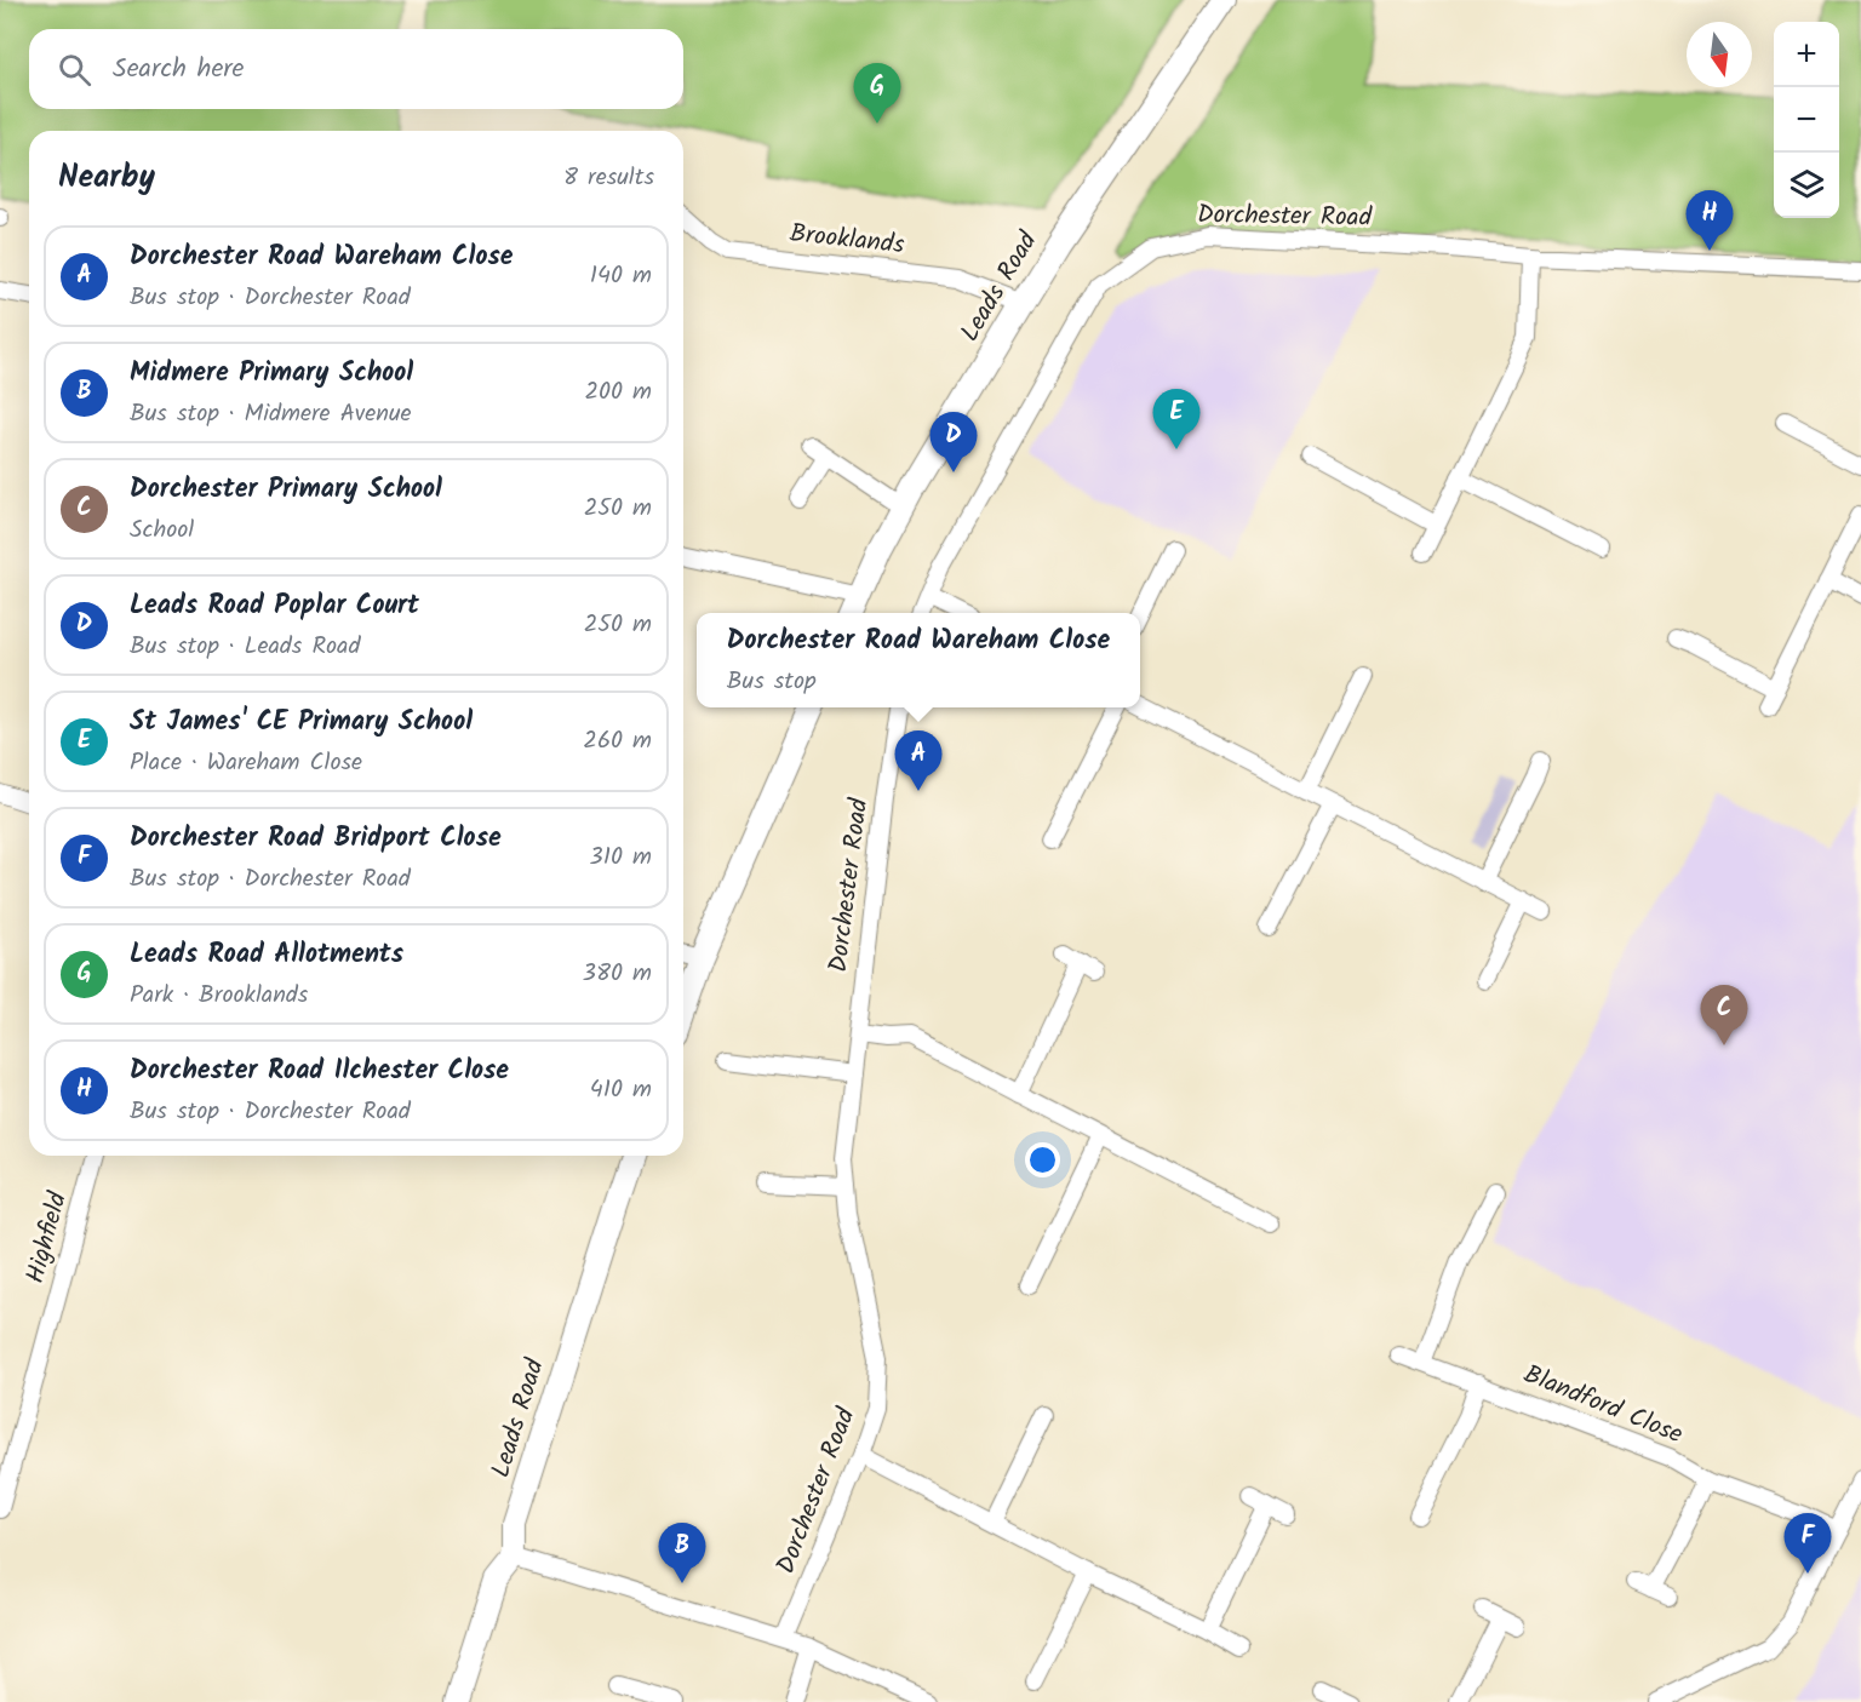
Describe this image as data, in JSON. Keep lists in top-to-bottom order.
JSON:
{
  "streets": {
    "main road": ["Leads Road"],
    "street": [
      "Dorchester Road",
      "Brooklands",
      "Highfield",
      "Blandford Close"
    ]
  },
  "crossings": [
    ["Brooklands", "Leads Road"]
  ],
  "north": "bottom",
  "page": {
    "map_buttons": ["+", "−"],
    "search": "Search here",
    "pins": [
      "G",
      "H",
      "E",
      "D",
      "A",
      "C",
      "F",
      "B"
    ],
    "heading": ["Nearby", "8 results"],
    "list": [
      {
        "mark": "A",
        "name": "Dorchester Road Wareham Close",
        "note": "Bus stop · Dorchester Road",
        "value": "140 m"
      },
      {
        "mark": "B",
        "name": "Midmere Primary School",
        "note": "Bus stop · Midmere Avenue",
        "value": "200 m"
      },
      {
        "mark": "C",
        "name": "Dorchester Primary School",
        "note": "School",
        "value": "250 m"
      },
      {
        "mark": "D",
        "name": "Leads Road Poplar Court",
        "note": "Bus stop · Leads Road",
        "value": "250 m"
      },
      {
        "mark": "E",
        "name": "St James' CE Primary School",
        "note": "Place · Wareham Close",
        "value": "260 m"
      },
      {
        "mark": "F",
        "name": "Dorchester Road Bridport Close",
        "note": "Bus stop · Dorchester Road",
        "value": "310 m"
      },
      {
        "mark": "G",
        "name": "Leads Road Allotments",
        "note": "Park · Brooklands",
        "value": "380 m"
      },
      {
        "mark": "H",
        "name": "Dorchester Road Ilchester Close",
        "note": "Bus stop · Dorchester Road",
        "value": "410 m"
      }
    ],
    "popup": ["Dorchester Road Wareham Close", "Bus stop"]
  }
}
